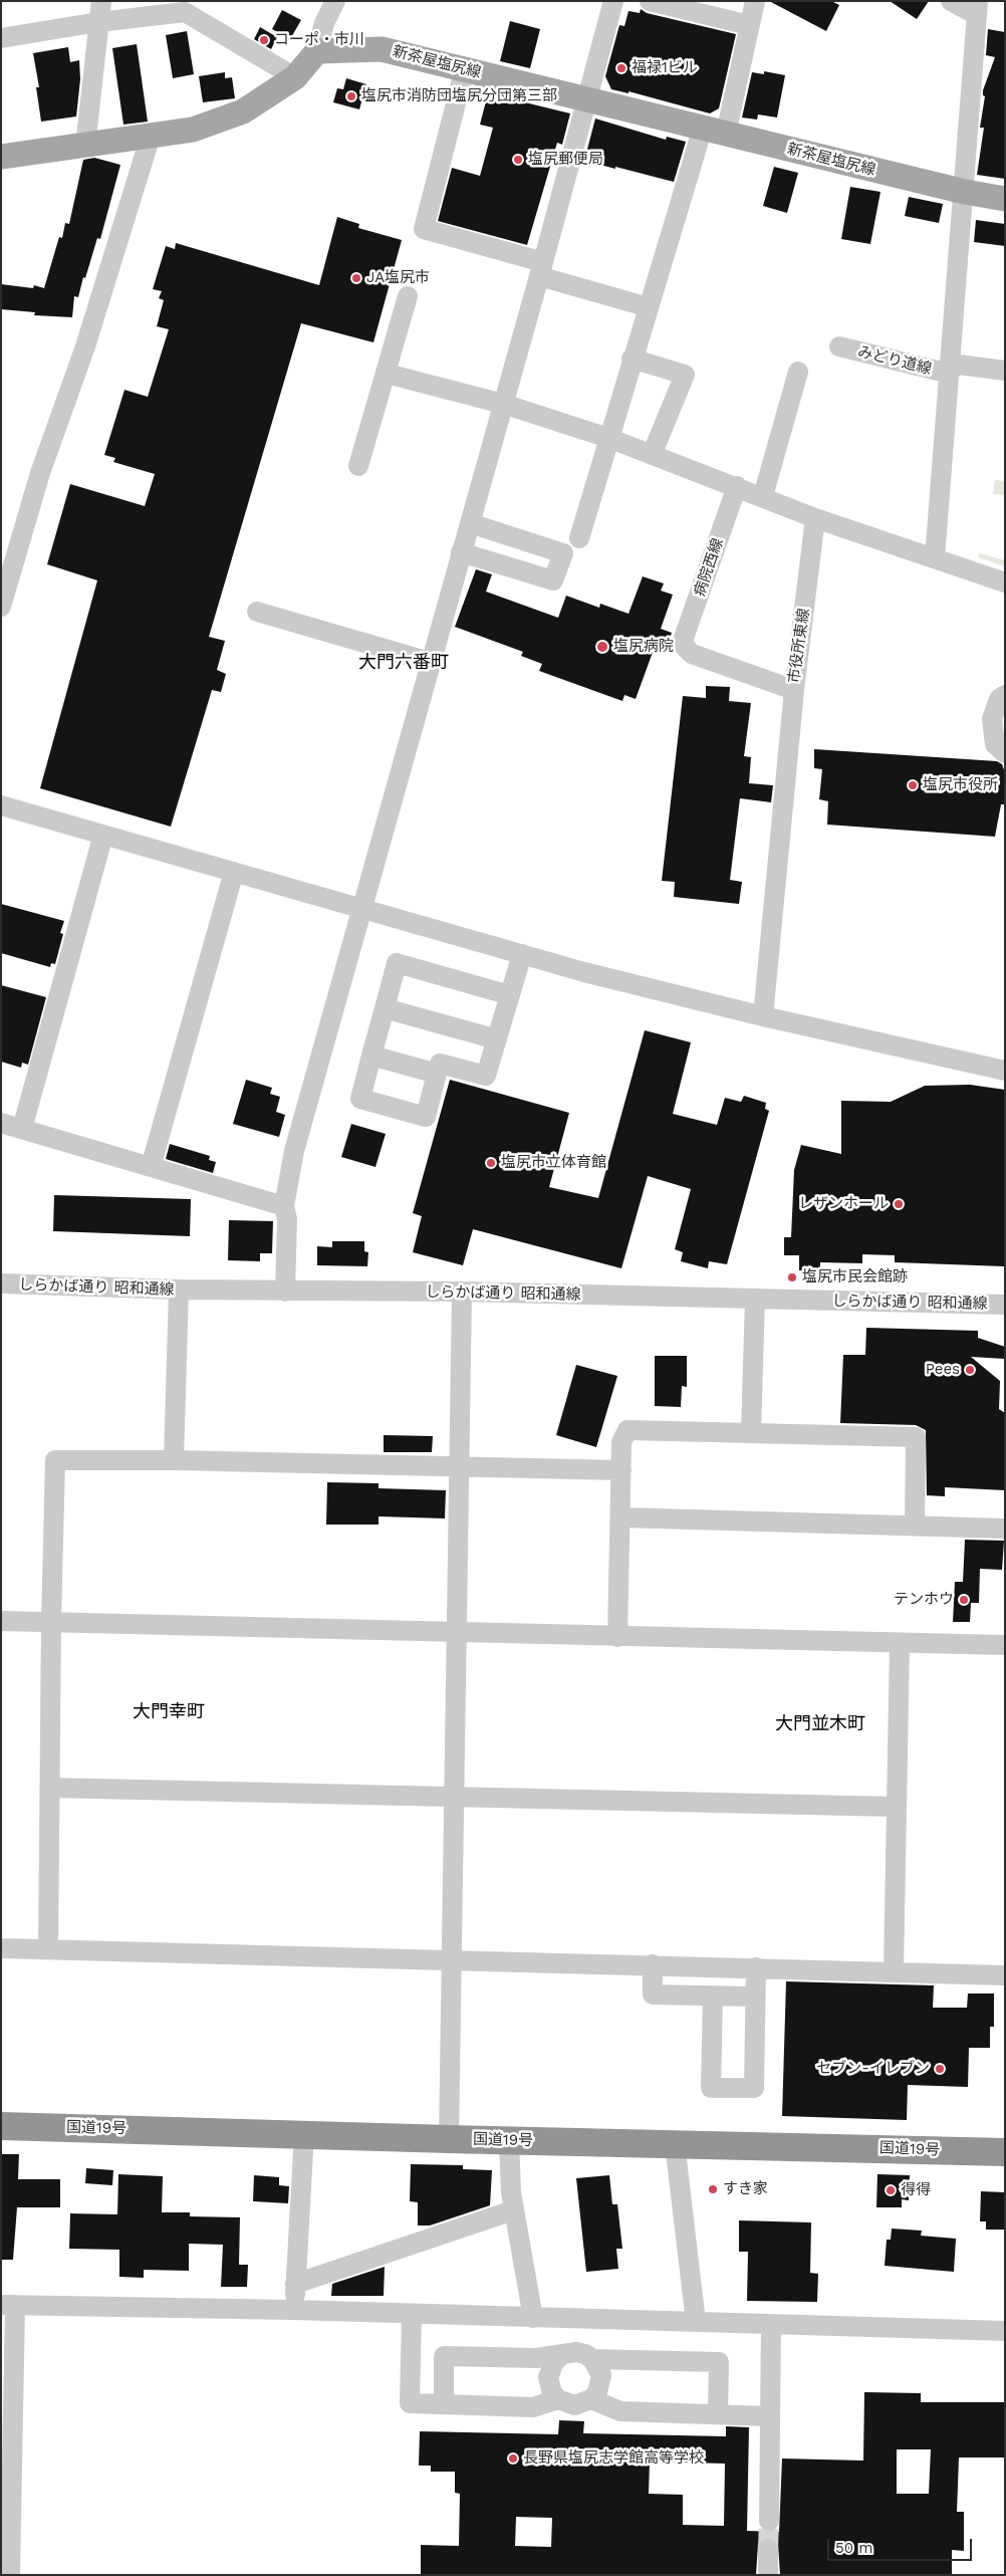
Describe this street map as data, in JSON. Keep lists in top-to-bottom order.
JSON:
{
  "streets": {
    "highway": ["国道19号"],
    "main road": ["新茶屋塩尻線"],
    "street": [
      "みどり道線",
      "病院西線",
      "市役所東線",
      "しらかば通り 昭和通線"
    ]
  },
  "crossings": [
    ["病院西線", "市役所東線"]
  ],
  "districts": ["大門六番町", "大門幸町", "大門並木町"],
  "places": [
    "コーポ・市川",
    "福禄1ビル",
    "塩尻市消防団塩尻分団第三部",
    "塩尻郵便局",
    "JA塩尻市",
    "塩尻病院",
    "塩尻市役所",
    "塩尻市立体育館",
    "レザンホール",
    "塩尻市民会館跡",
    "Pees",
    "テンホウ",
    "セブン-イレブン",
    "すき家",
    "得得",
    "長野県塩尻志学館高等学校"
  ],
  "scale_bar": "50 m"
}
